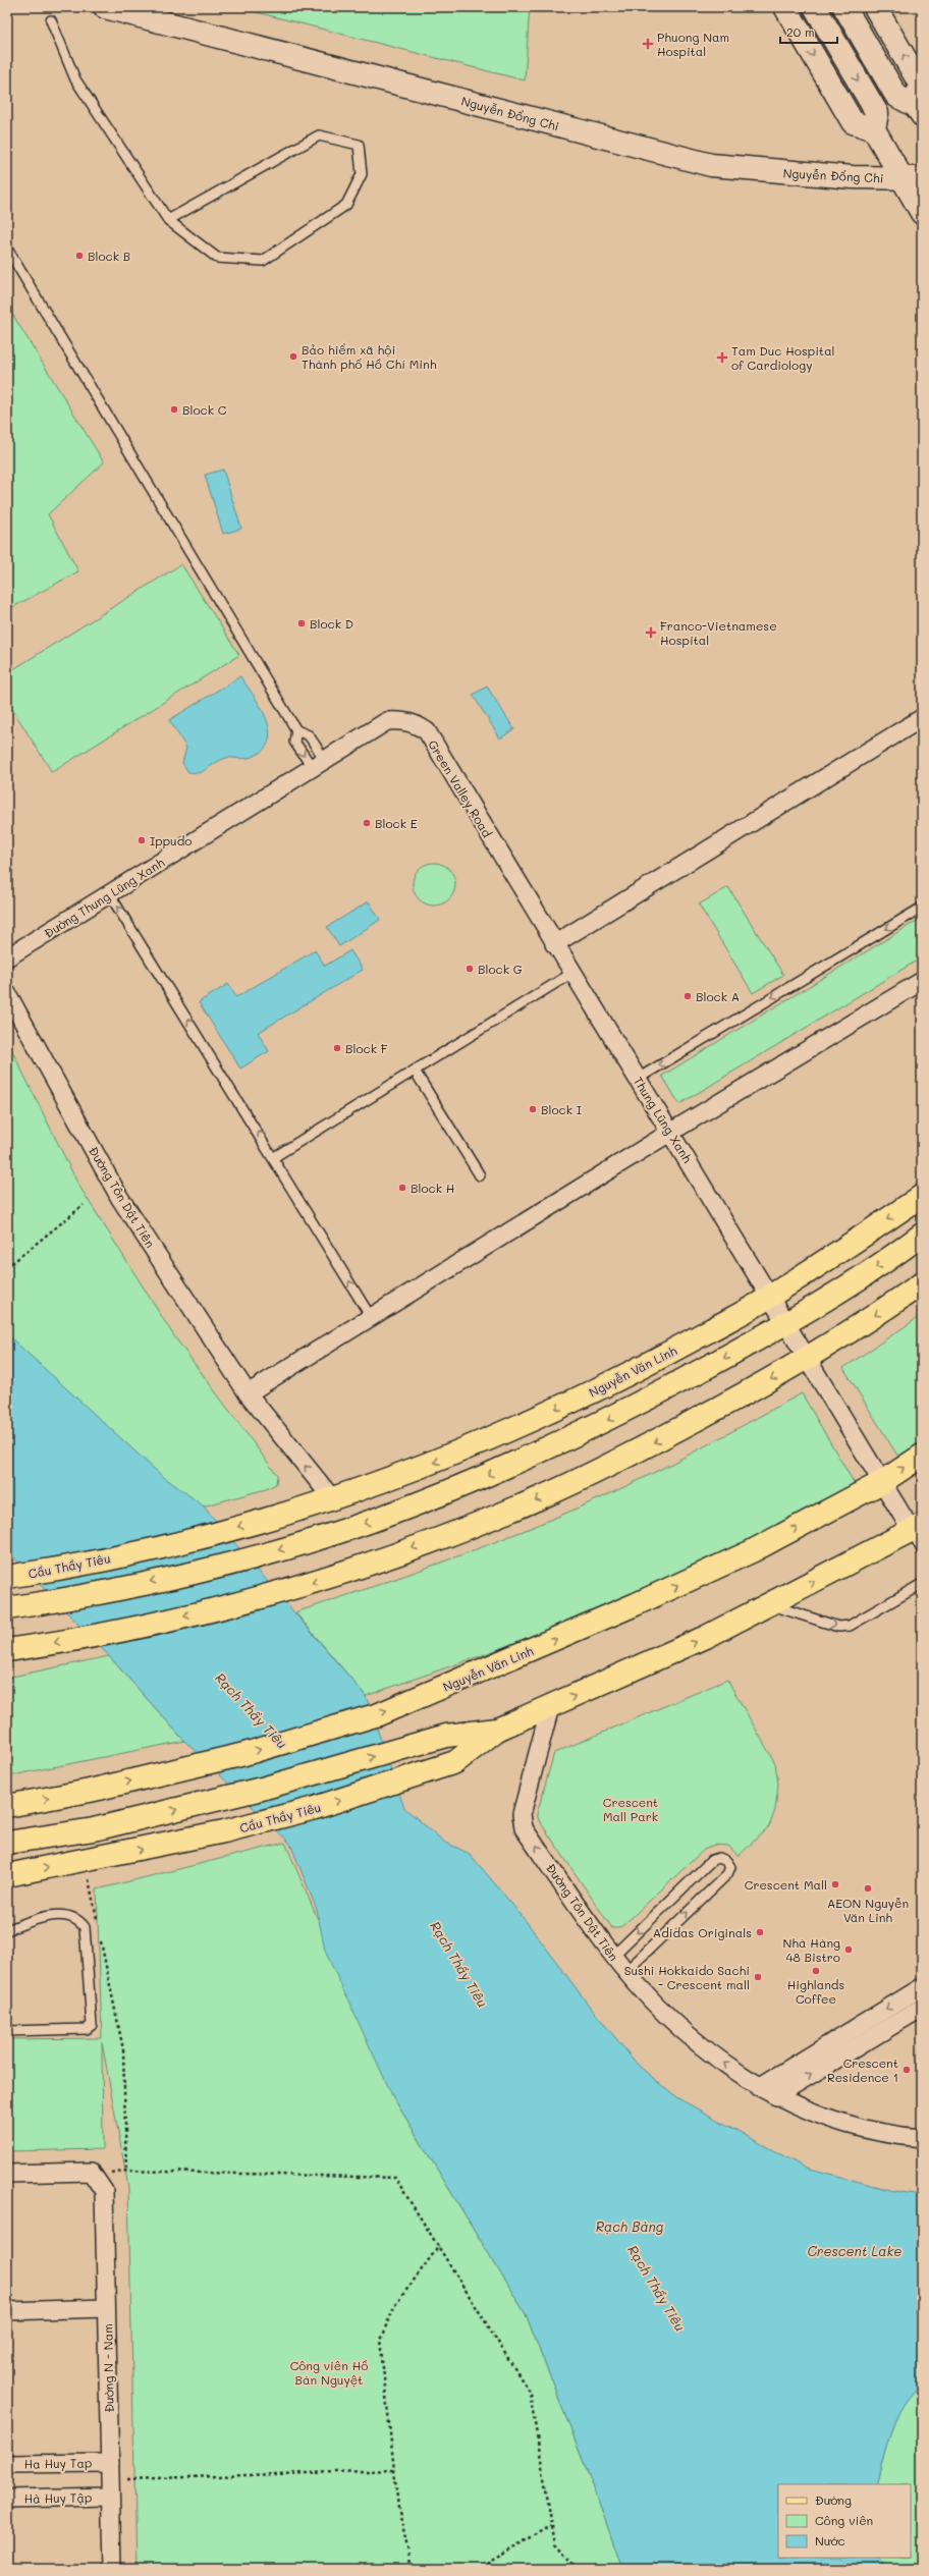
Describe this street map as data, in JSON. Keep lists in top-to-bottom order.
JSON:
{
  "streets": {
    "main road": ["Nguyễn Văn Linh", "Cầu Thầy Tiêu"],
    "street": [
      "Nguyễn Đổng Chi",
      "Green Valley Road",
      "Đường Thung Lũng Xanh",
      "Thung Lũng Xanh",
      "Đường Tôn Dật Tiên",
      "Đường N - Nam",
      "Ha Huy Tap",
      "Hà Huy Tập"
    ]
  },
  "crossings": [
    ["Green Valley Road", "Đường Thung Lũng Xanh"],
    ["Green Valley Road", "Thung Lũng Xanh"],
    ["Thung Lũng Xanh", "Nguyễn Văn Linh"],
    ["Đường Tôn Dật Tiên", "Nguyễn Văn Linh"],
    ["Đường Tôn Dật Tiên", "Cầu Thầy Tiêu"],
    ["Nguyễn Văn Linh", "Cầu Thầy Tiêu"],
    ["Đường N - Nam", "Ha Huy Tap"],
    ["Đường N - Nam", "Hà Huy Tập"]
  ],
  "one_way": ["Đường Tôn Dật Tiên"],
  "water": ["Rạch Thầy Tiêu", "Rạch Bàng", "Crescent Lake"],
  "parks": ["Crescent Mall Park", "Công viên Hồ Bán Nguyệt"],
  "places": {
    "health": ["Phuong Nam Hospital", "Tam Duc Hospital of Cardiology", "Franco-Vietnamese Hospital"],
    "other": [
      "Block B",
      "Bảo hiểm xã hội Thành phố Hồ Chí Minh",
      "Block C",
      "Block D",
      "Block E",
      "Ippudo",
      "Block G",
      "Block A",
      "Block F",
      "Block I",
      "Block H",
      "Crescent Mall",
      "AEON Nguyễn Văn Linh",
      "Adidas Originals",
      "Nhà Hàng 48 Bistro",
      "Highlands Coffee",
      "Sushi Hokkaido Sachi - Crescent mall",
      "Crescent Residence 1"
    ]
  },
  "legend": ["Đường", "Công viên", "Nước"],
  "scale_bar": "20 m"
}
